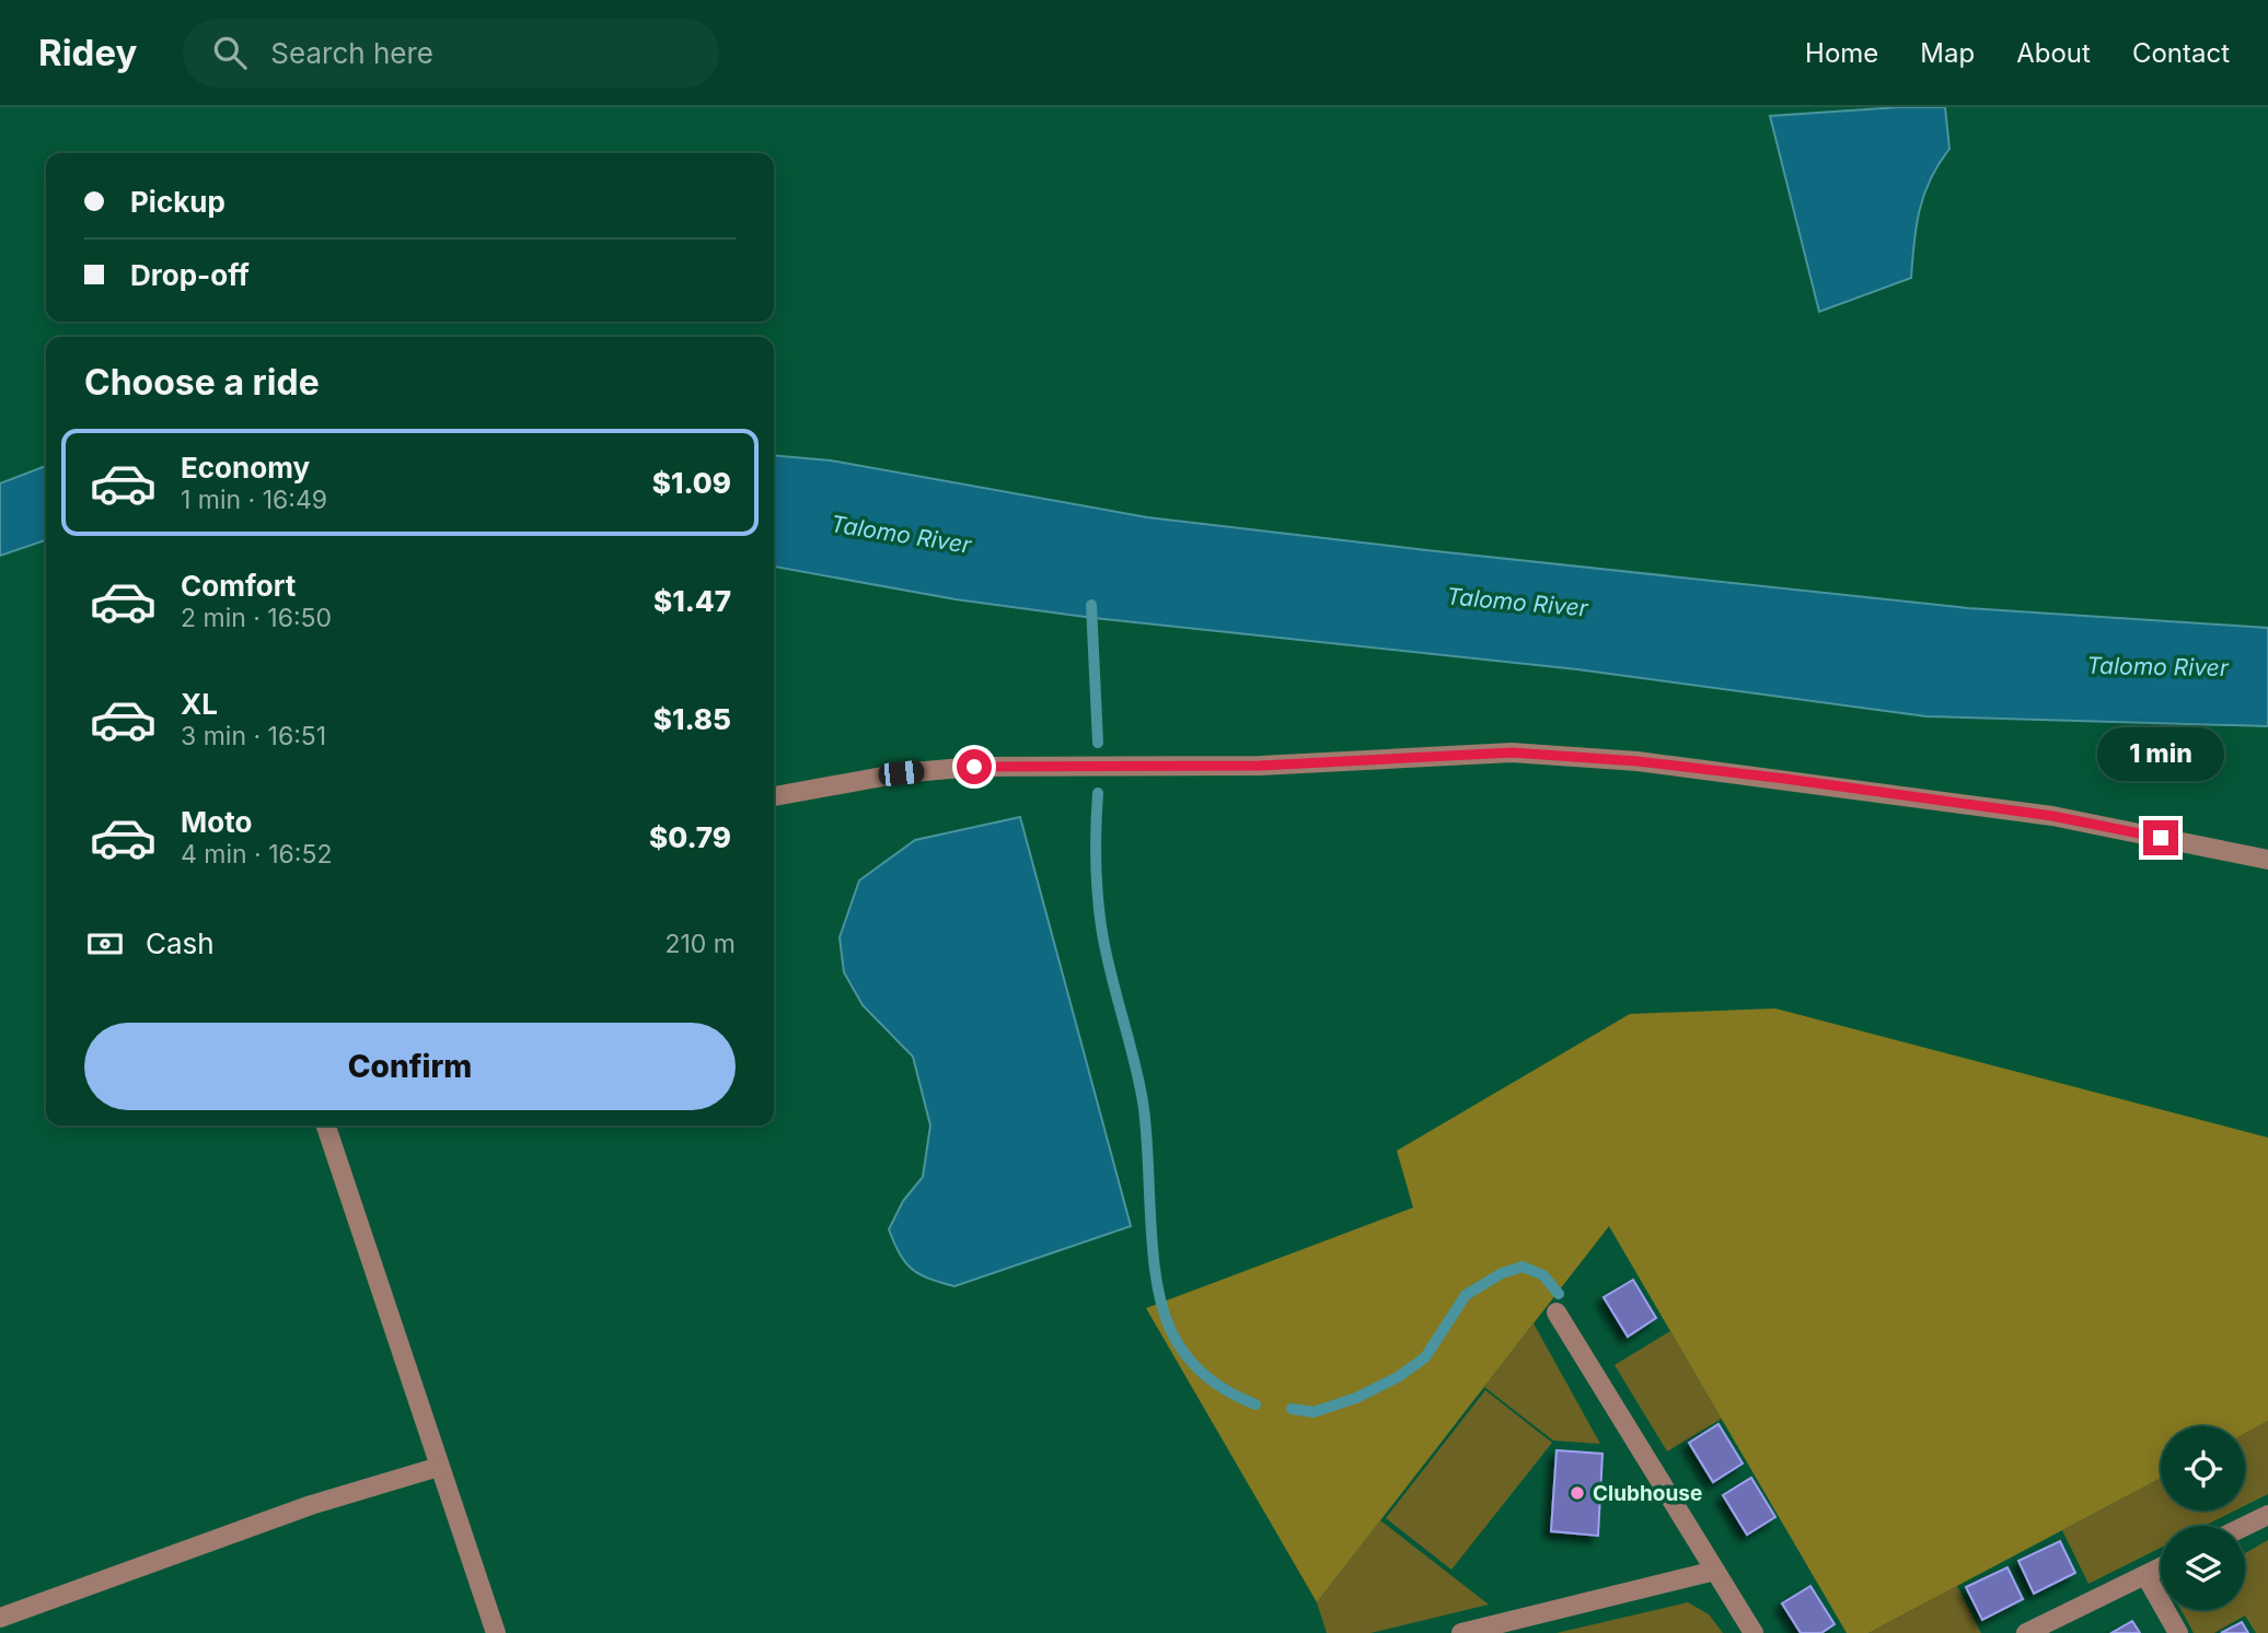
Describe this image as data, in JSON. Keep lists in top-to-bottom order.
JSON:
{
  "water": ["Talomo River"],
  "places": ["Clubhouse"],
  "page": {
    "header": "Ridey",
    "search": "Search here",
    "nav": [
      "Home",
      "Map",
      "About",
      "Contact"
    ],
    "banner": ["Pickup", "Drop-off"],
    "heading": "Choose a ride",
    "list": [
      {
        "name": "Economy",
        "note": "1 min · 16:49",
        "value": "$1.09"
      },
      {
        "name": "Comfort",
        "note": "2 min · 16:50",
        "value": "$1.47"
      },
      {
        "name": "XL",
        "note": "3 min · 16:51",
        "value": "$1.85"
      },
      {
        "name": "Moto",
        "note": "4 min · 16:52",
        "value": "$0.79"
      }
    ],
    "bubble": "1 min",
    "pay": ["Cash", "210 m"],
    "buttons": "Confirm"
  }
}
